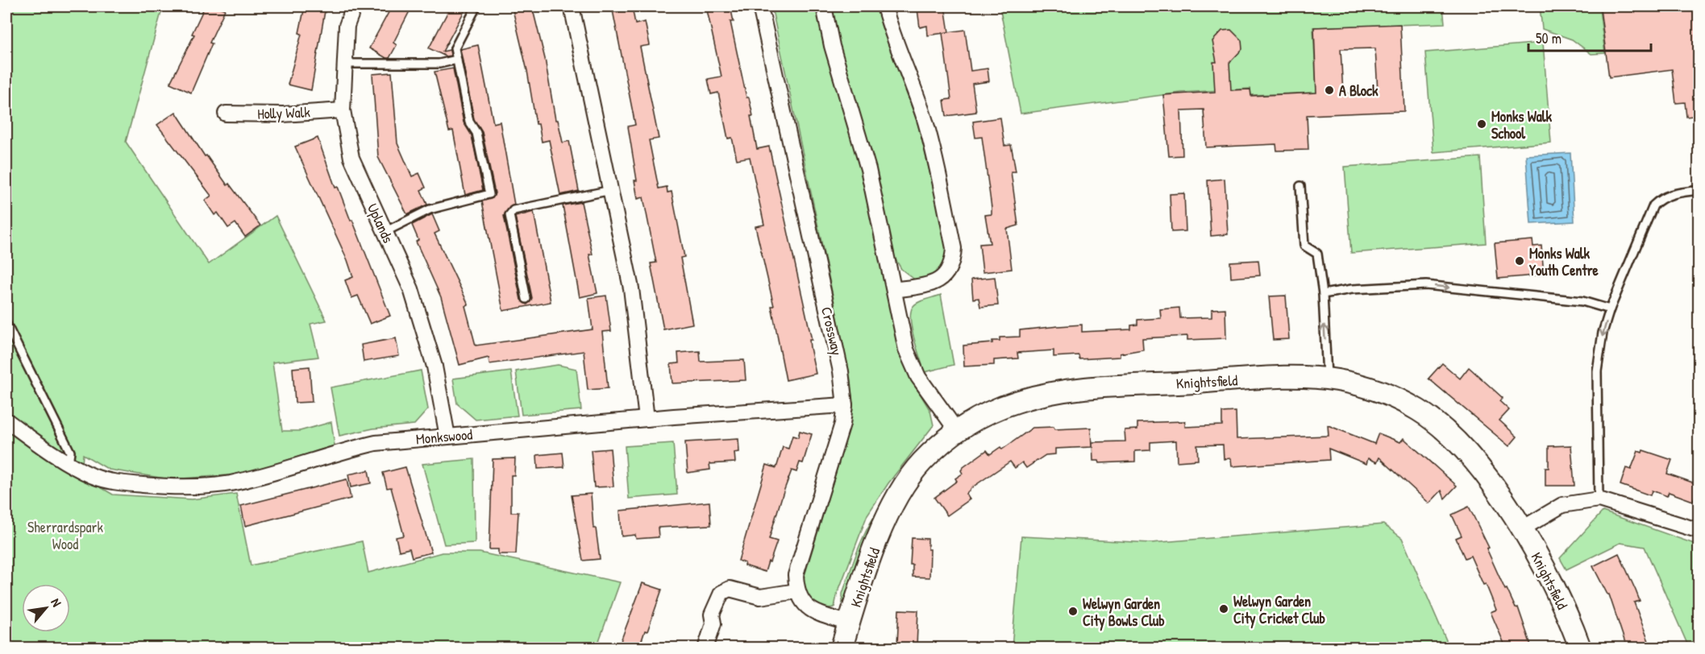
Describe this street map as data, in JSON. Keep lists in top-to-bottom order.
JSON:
{
  "streets": {
    "street": [
      "Holly Walk",
      "Uplands",
      "Crossway",
      "Knightsfield",
      "Monkswood"
    ]
  },
  "crossings": [
    ["Holly Walk", "Uplands"],
    ["Uplands", "Monkswood"],
    ["Crossway", "Monkswood"]
  ],
  "parks": ["Sherrardspark Wood"],
  "places": [
    "A Block",
    "Monks Walk School",
    "Monks Walk Youth Centre",
    "Welwyn Garden City Cricket Club",
    "Welwyn Garden City Bowls Club"
  ],
  "scale_bar": "50 m",
  "north": "top right"
}
